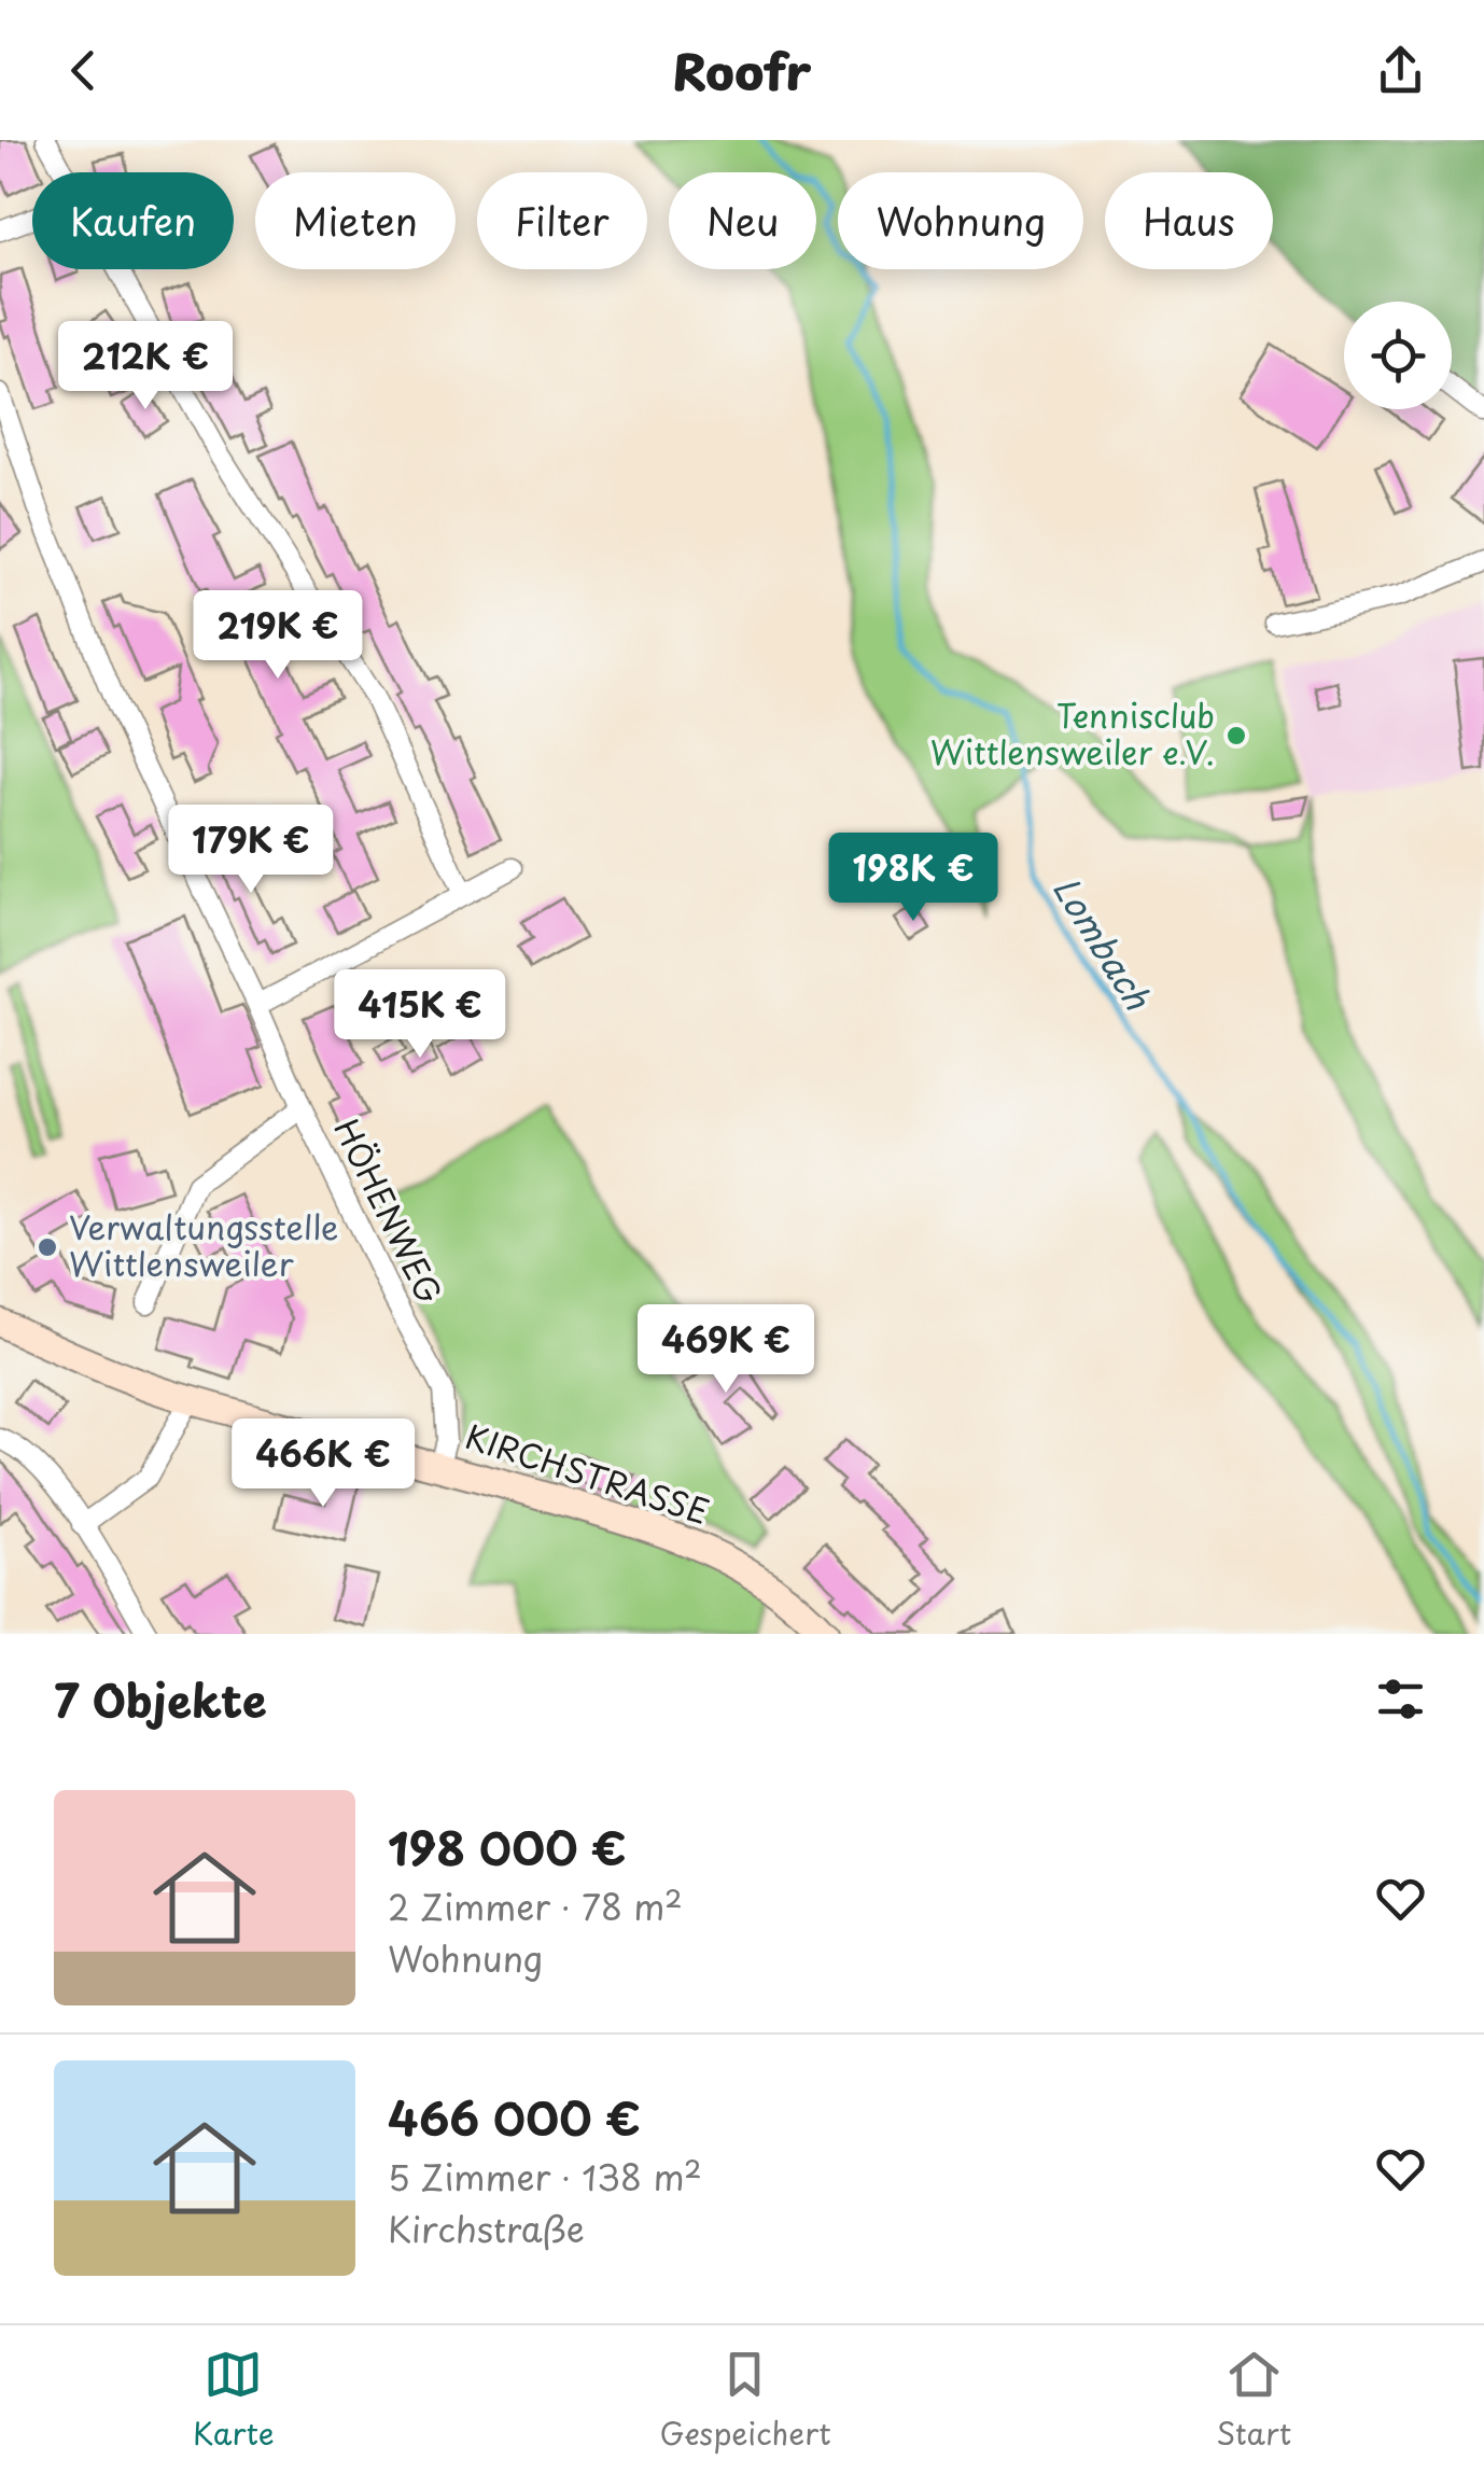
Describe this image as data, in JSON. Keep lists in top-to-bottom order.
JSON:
{
  "streets": {
    "street": ["HÖHENWEG", "KIRCHSTRASSE"]
  },
  "crossings": [
    ["HÖHENWEG", "KIRCHSTRASSE"]
  ],
  "water": ["Lombach"],
  "places": ["Tennisclub Wittlensweiler e.V.", "Verwaltungsstelle Wittlensweiler"],
  "page": {
    "header": "Roofr",
    "chip": [
      "Kaufen",
      "Mieten",
      "Filter",
      "Neu",
      "Wohnung",
      "Haus"
    ],
    "price": [
      "212K €",
      "219K €",
      "179K €",
      "198K €",
      "415K €",
      "469K €",
      "466K €"
    ],
    "heading": "7 Objekte",
    "list": [
      {
        "name": "198 000 €",
        "note": "2 Zimmer · 78 m² · Wohnung"
      },
      {
        "name": "466 000 €",
        "note": "5 Zimmer · 138 m² · Kirchstraße"
      }
    ],
    "tabs": ["Karte", "Gespeichert", "Start"]
  }
}
